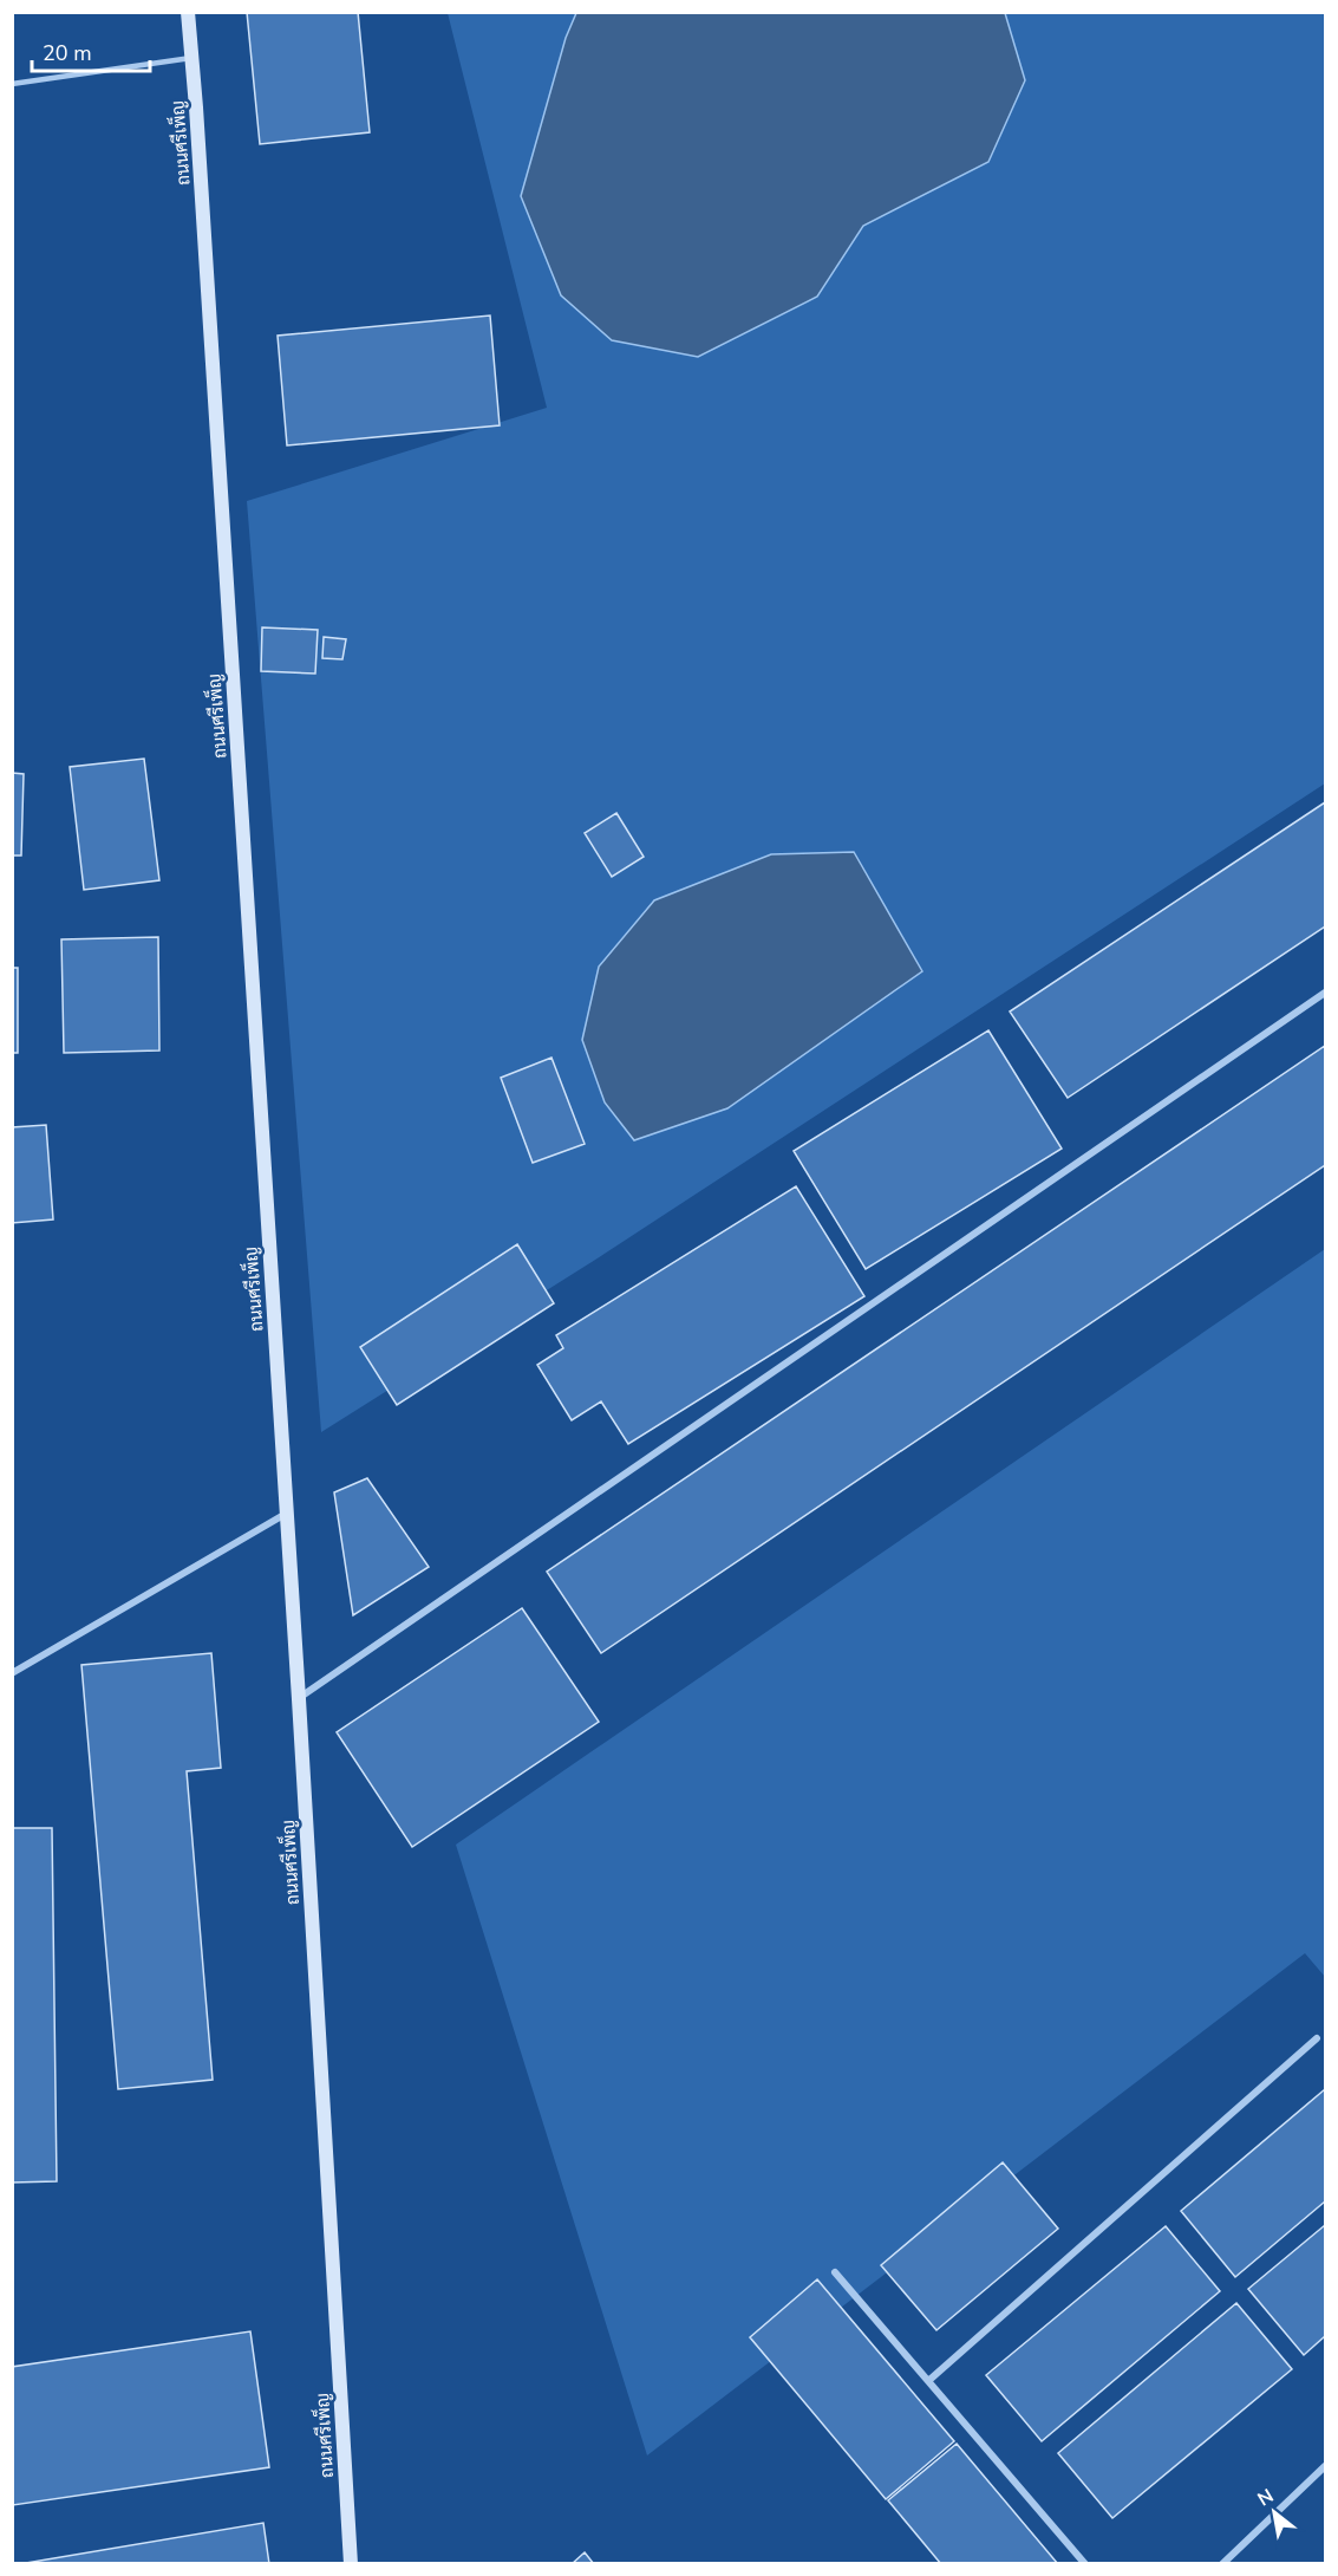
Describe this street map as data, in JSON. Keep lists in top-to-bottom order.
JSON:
{
  "streets": {
    "main road": ["ถนนศรีเพ็ญ"]
  },
  "scale_bar": "20 m",
  "north": "top left"
}
